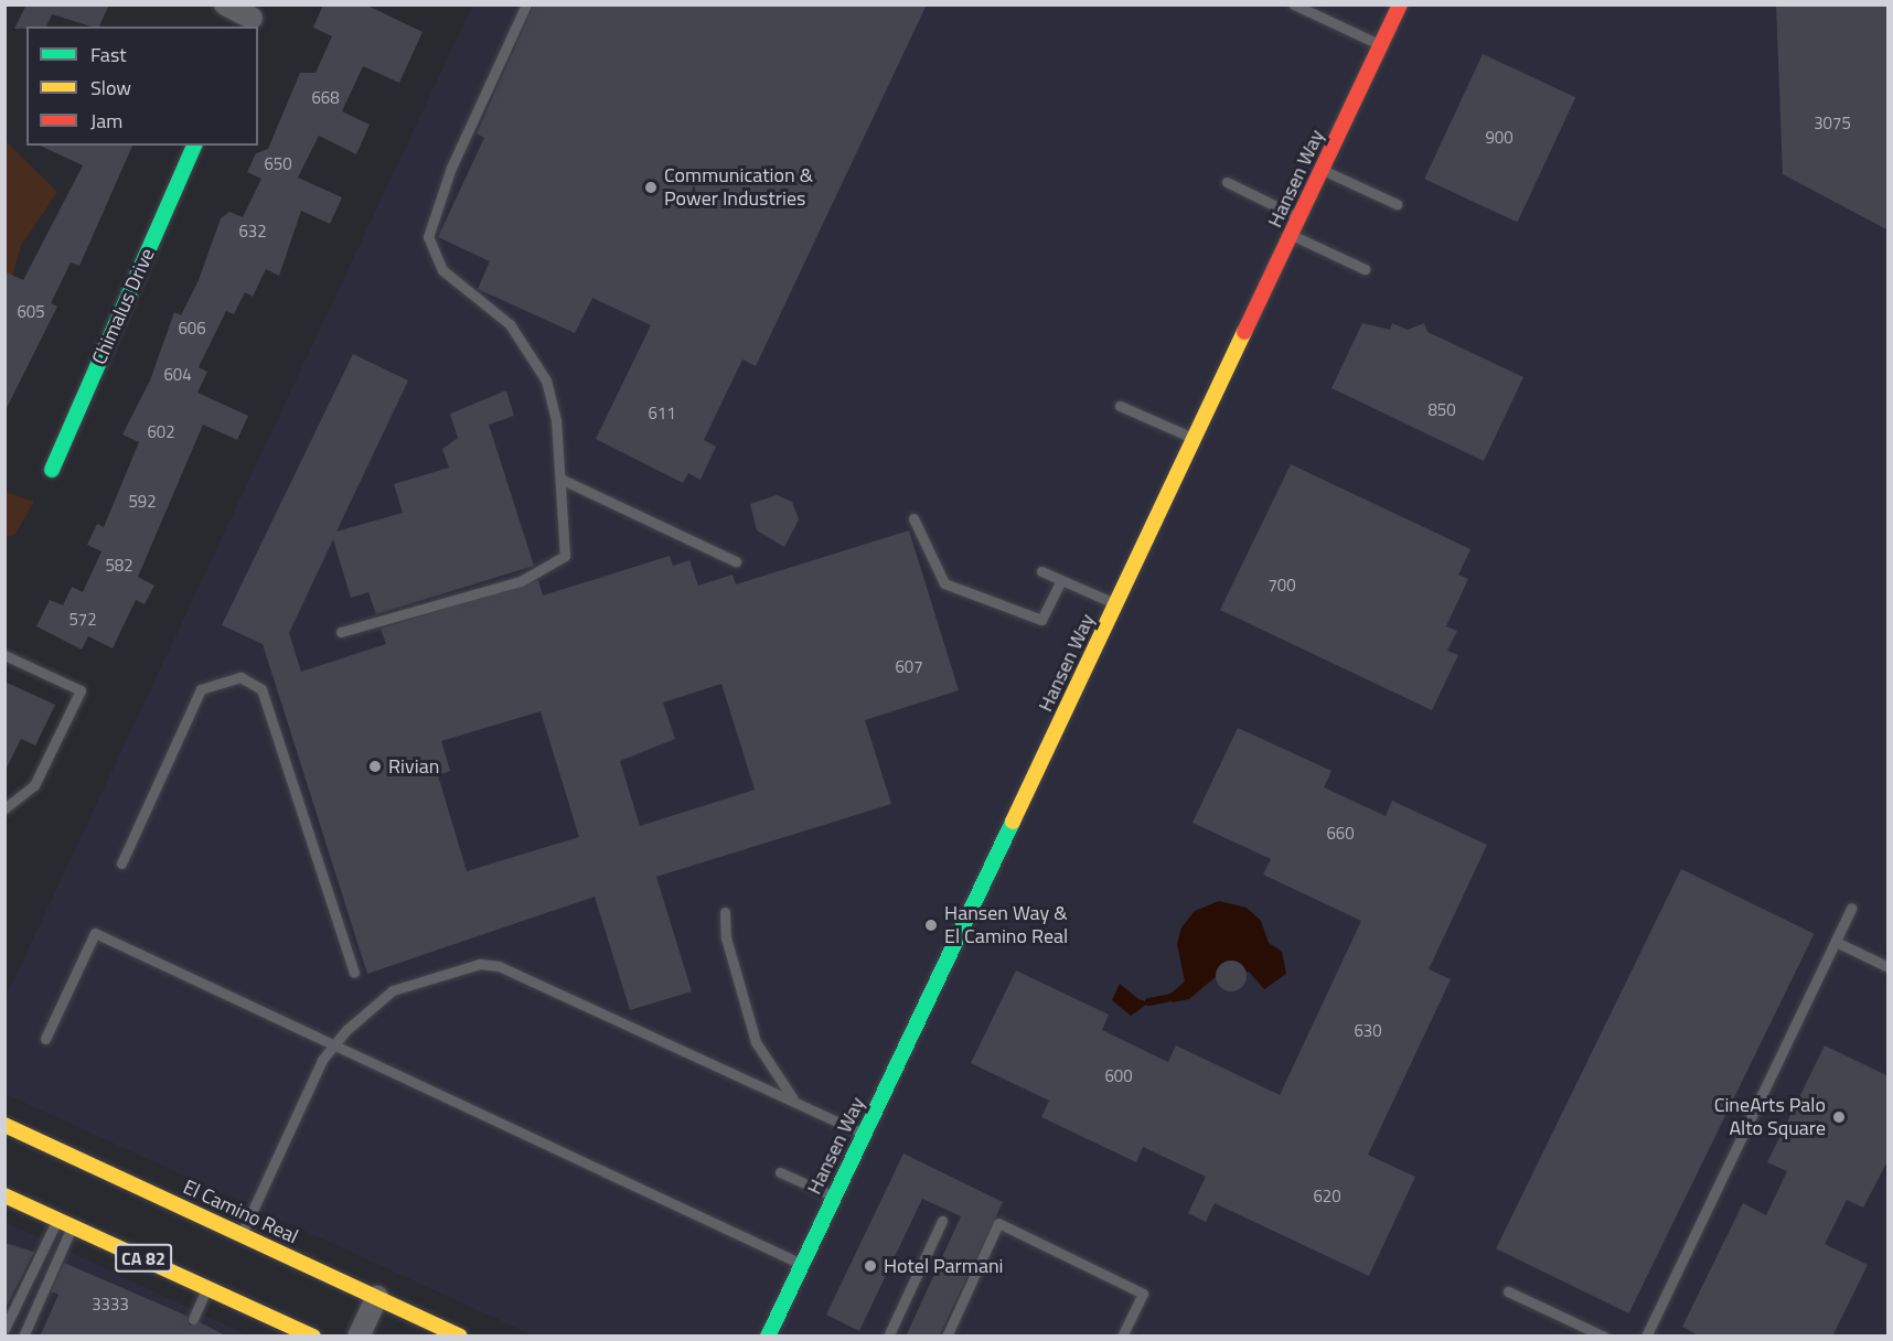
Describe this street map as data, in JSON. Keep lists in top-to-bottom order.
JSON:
{
  "streets": {
    "street": [
      "Hansen Way",
      "Chimalus Drive",
      "El Camino Real",
      "CA 82"
    ]
  },
  "places": [
    "Communication & Power Industries",
    "Rivian",
    "Hansen Way & El Camino Real",
    "CineArts Palo Alto Square",
    "Hotel Parmani"
  ],
  "house_numbers": [
    "668",
    "3075",
    "900",
    "650",
    "632",
    "605",
    "606",
    "604",
    "850",
    "611",
    "602",
    "592",
    "582",
    "700",
    "572",
    "607",
    "660",
    "630",
    "600",
    "620",
    "3333"
  ],
  "legend": ["Fast", "Slow", "Jam"]
}
